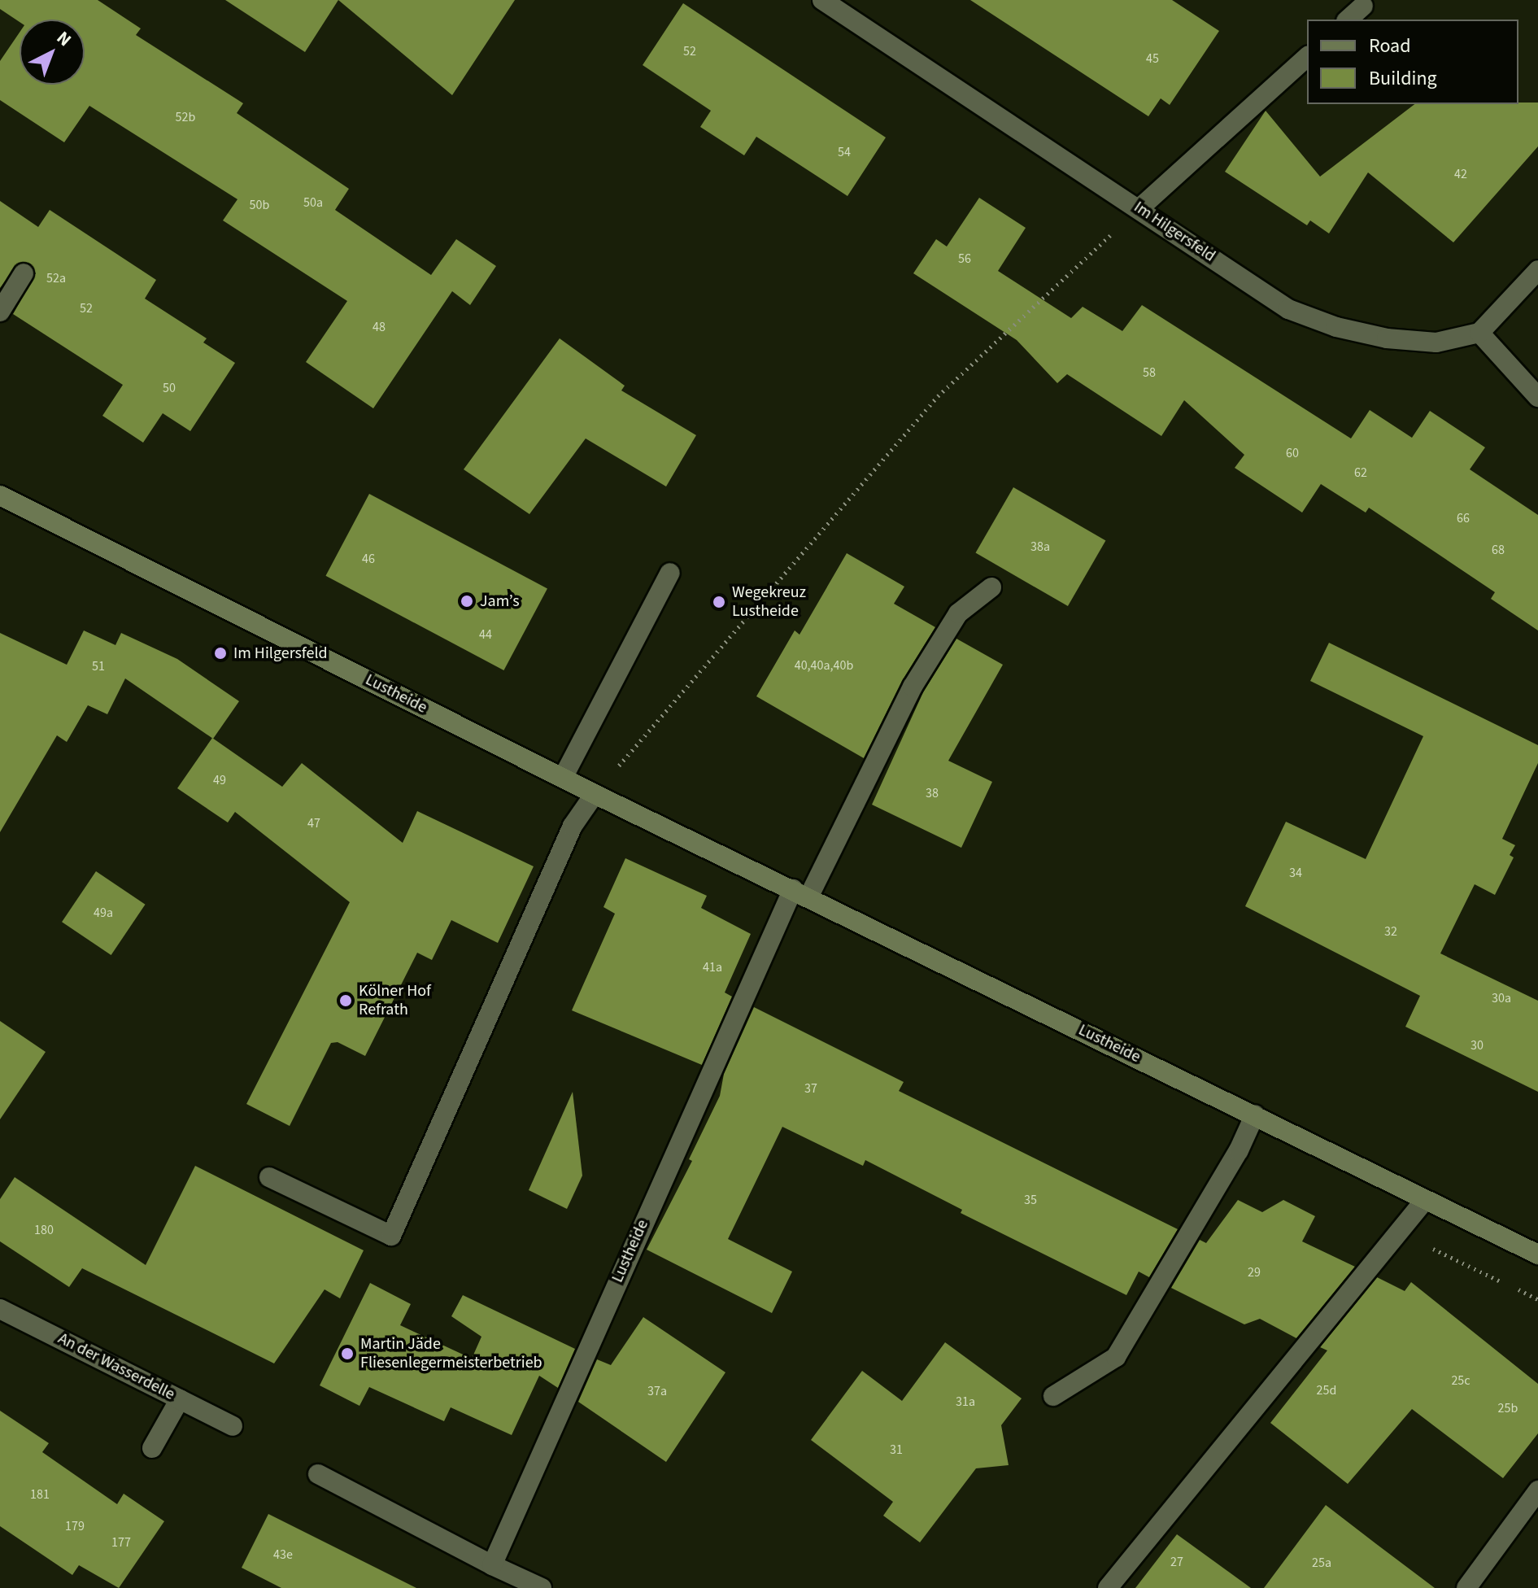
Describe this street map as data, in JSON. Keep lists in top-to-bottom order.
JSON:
{
  "streets": {
    "main road": ["Lustheide"],
    "street": ["Im Hilgersfeld", "An der Wasserdelle"]
  },
  "places": [
    "Jam’s",
    "Wegekreuz Lustheide",
    "Im Hilgersfeld",
    "Kölner Hof Refrath",
    "Martin Jäde Fliesenlegermeisterbetrieb"
  ],
  "house_numbers": [
    "52",
    "45",
    "52b",
    "54",
    "42",
    "50a",
    "50b",
    "56",
    "52a",
    "52",
    "48",
    "58",
    "50",
    "60",
    "62",
    "66",
    "38a",
    "68",
    "46",
    "44",
    "40,40a,40b",
    "51",
    "49",
    "38",
    "47",
    "34",
    "49a",
    "32",
    "41a",
    "30a",
    "30",
    "37",
    "35",
    "180",
    "29",
    "25c",
    "25d",
    "37a",
    "31a",
    "25b",
    "31",
    "181",
    "179",
    "177",
    "43e",
    "27",
    "25a"
  ],
  "legend": ["Road", "Building"],
  "north": "top right"
}
